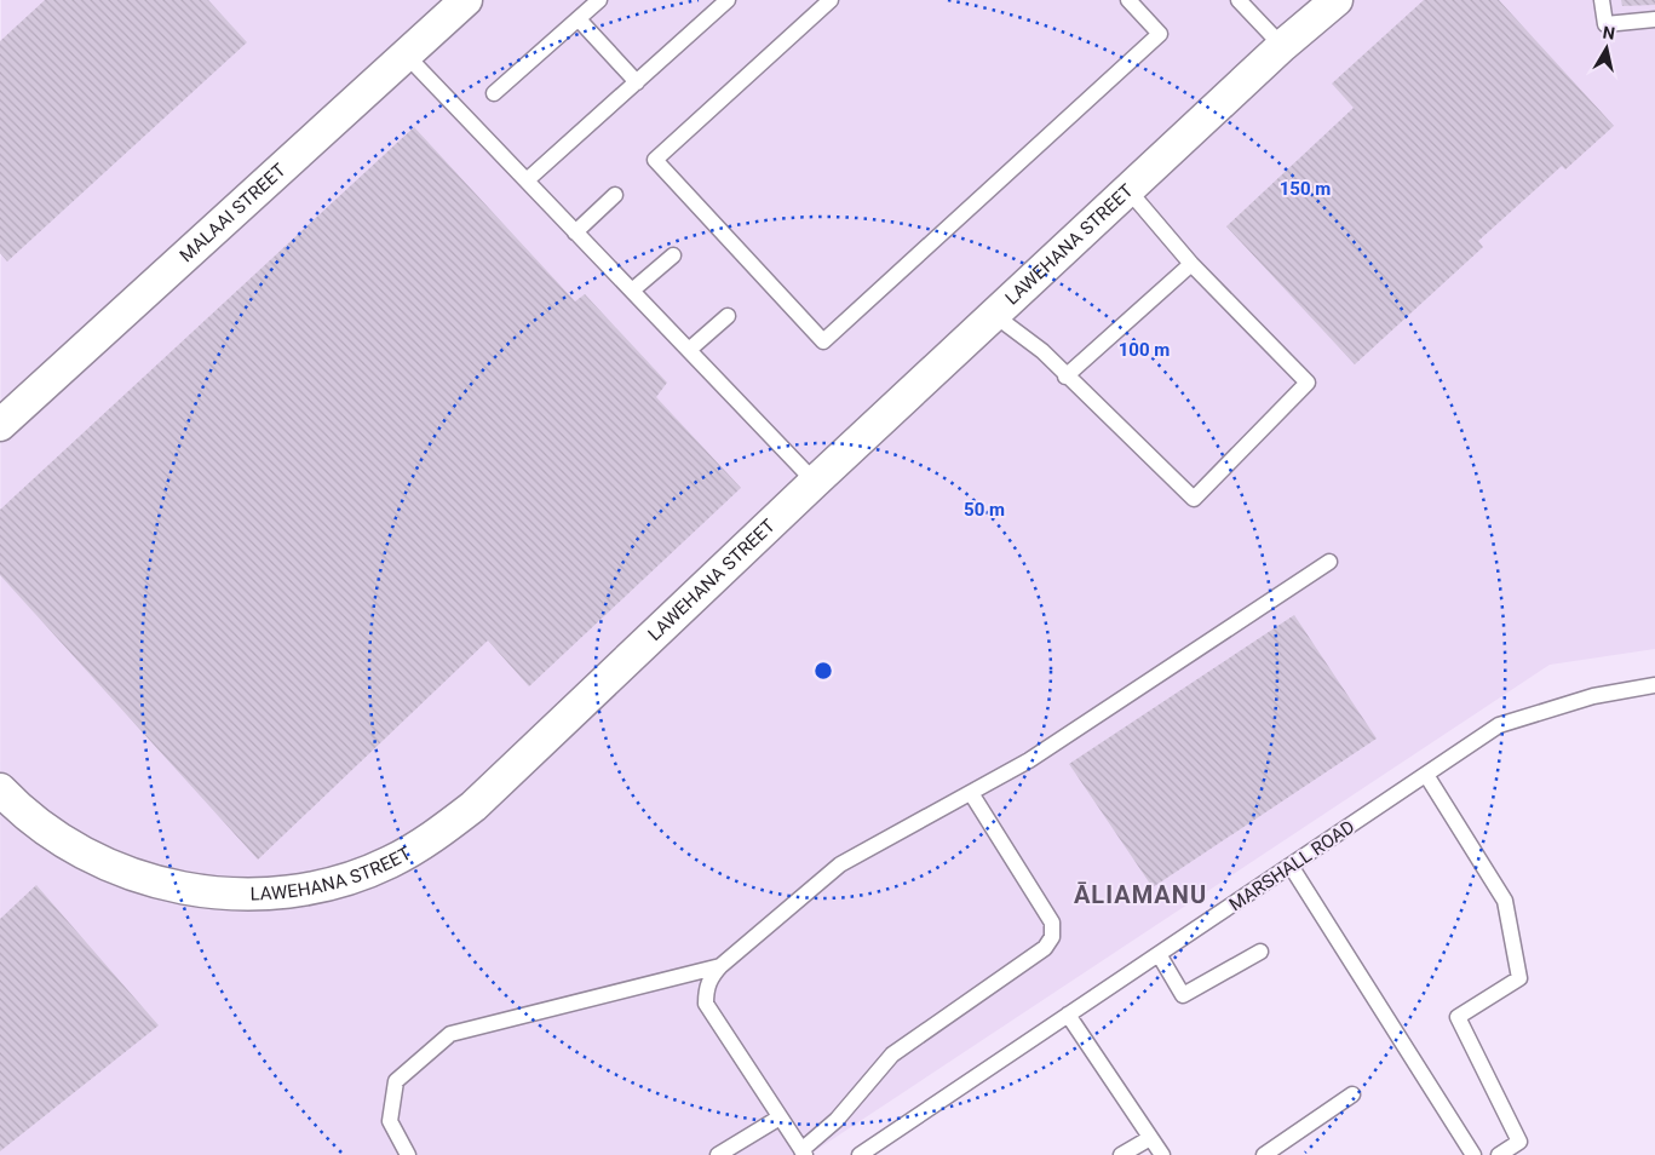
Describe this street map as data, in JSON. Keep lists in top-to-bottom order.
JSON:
{
  "streets": {
    "street": ["MALAAI STREET", "LAWEHANA STREET"],
    "lane": ["MARSHALL ROAD"]
  },
  "districts": ["ĀLIAMANU"],
  "north": "top",
  "rings": ["150 m", "100 m", "50 m"]
}
